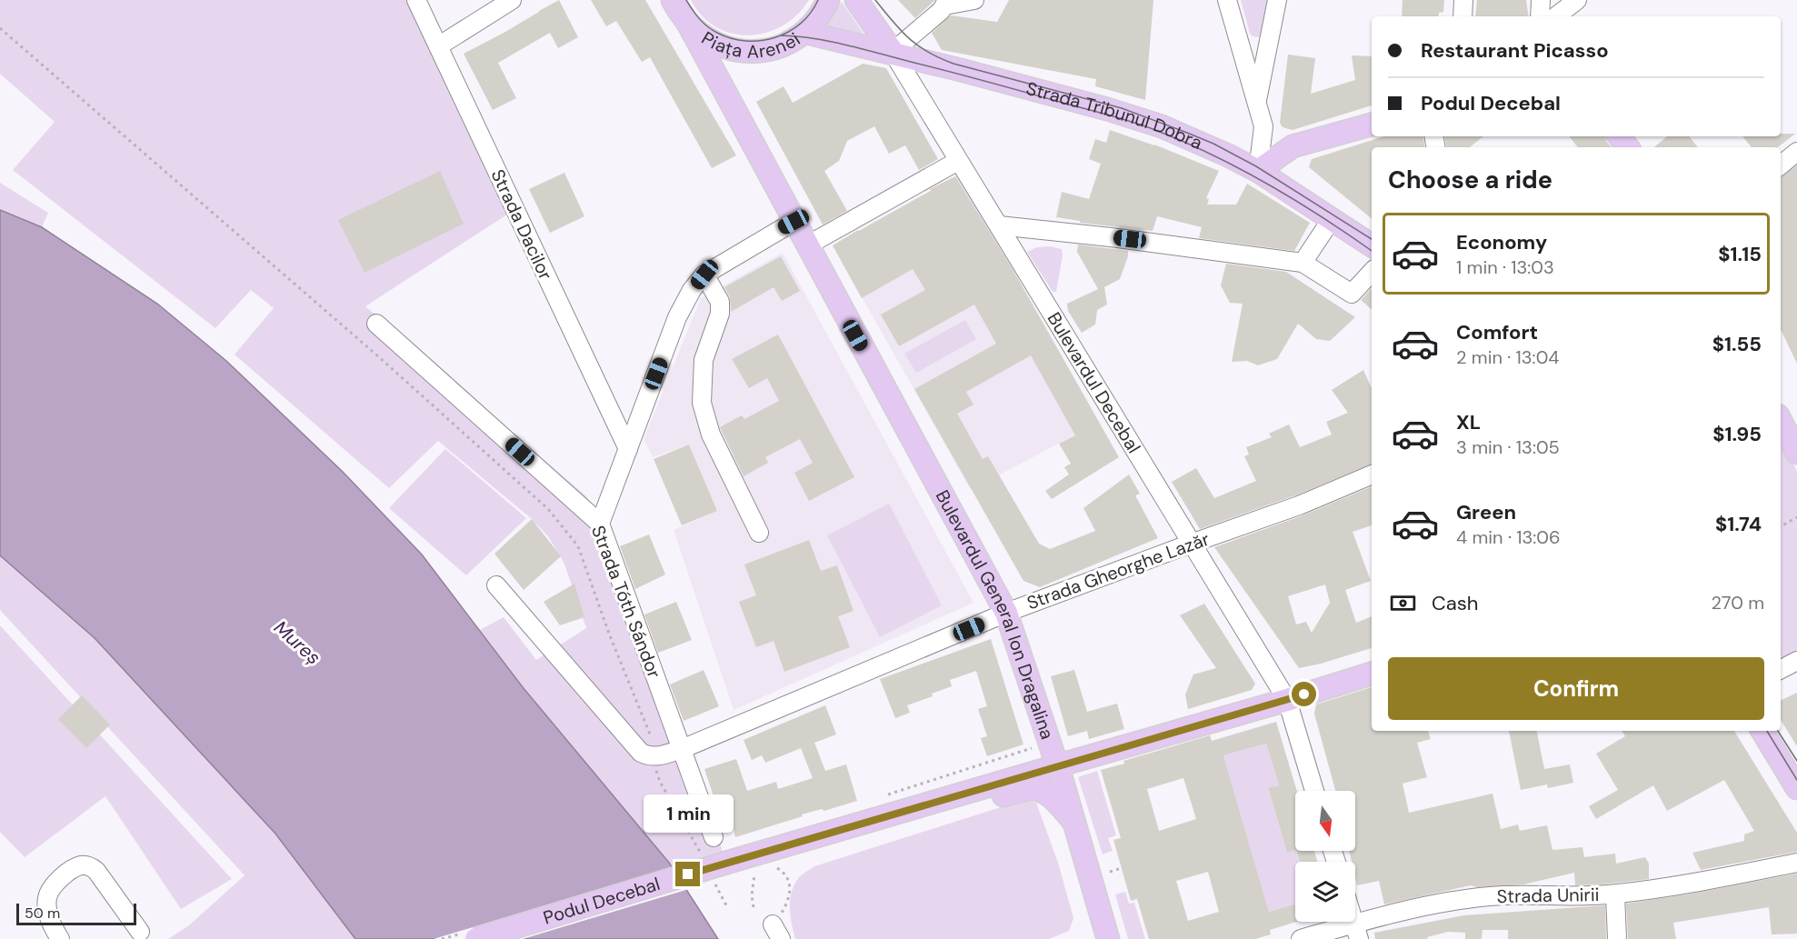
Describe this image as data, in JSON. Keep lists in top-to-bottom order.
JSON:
{
  "streets": {
    "main road": [
      "Piața Arenei",
      "Strada Tribunul Dobra",
      "Bulevardul General Ion Dragalina",
      "Podul Decebal"
    ],
    "street": [
      "Strada Dacilor",
      "Bulevardul Decebal",
      "Strada Gheorghe Lazăr",
      "Strada Tóth Sándor",
      "Strada Unirii"
    ]
  },
  "crossings": [
    ["Piața Arenei", "Bulevardul General Ion Dragalina"],
    ["Strada Tribunul Dobra", "Bulevardul Decebal"],
    ["Bulevardul Decebal", "Strada Gheorghe Lazăr"],
    ["Bulevardul Decebal", "Podul Decebal"],
    ["Strada Gheorghe Lazăr", "Strada Tóth Sándor"],
    ["Strada Gheorghe Lazăr", "Bulevardul General Ion Dragalina"],
    ["Bulevardul General Ion Dragalina", "Podul Decebal"]
  ],
  "water": ["Mureș"],
  "scale_bar": "50 m",
  "north": "bottom",
  "page": {
    "banner": ["Restaurant Picasso", "Podul Decebal"],
    "heading": "Choose a ride",
    "list": [
      {
        "name": "Economy",
        "note": "1 min · 13:03",
        "value": "$1.15"
      },
      {
        "name": "Comfort",
        "note": "2 min · 13:04",
        "value": "$1.55"
      },
      {
        "name": "XL",
        "note": "3 min · 13:05",
        "value": "$1.95"
      },
      {
        "name": "Green",
        "note": "4 min · 13:06",
        "value": "$1.74"
      }
    ],
    "pay": ["Cash", "270 m"],
    "buttons": "Confirm",
    "bubble": "1 min",
    "scale": "50 m"
  }
}
